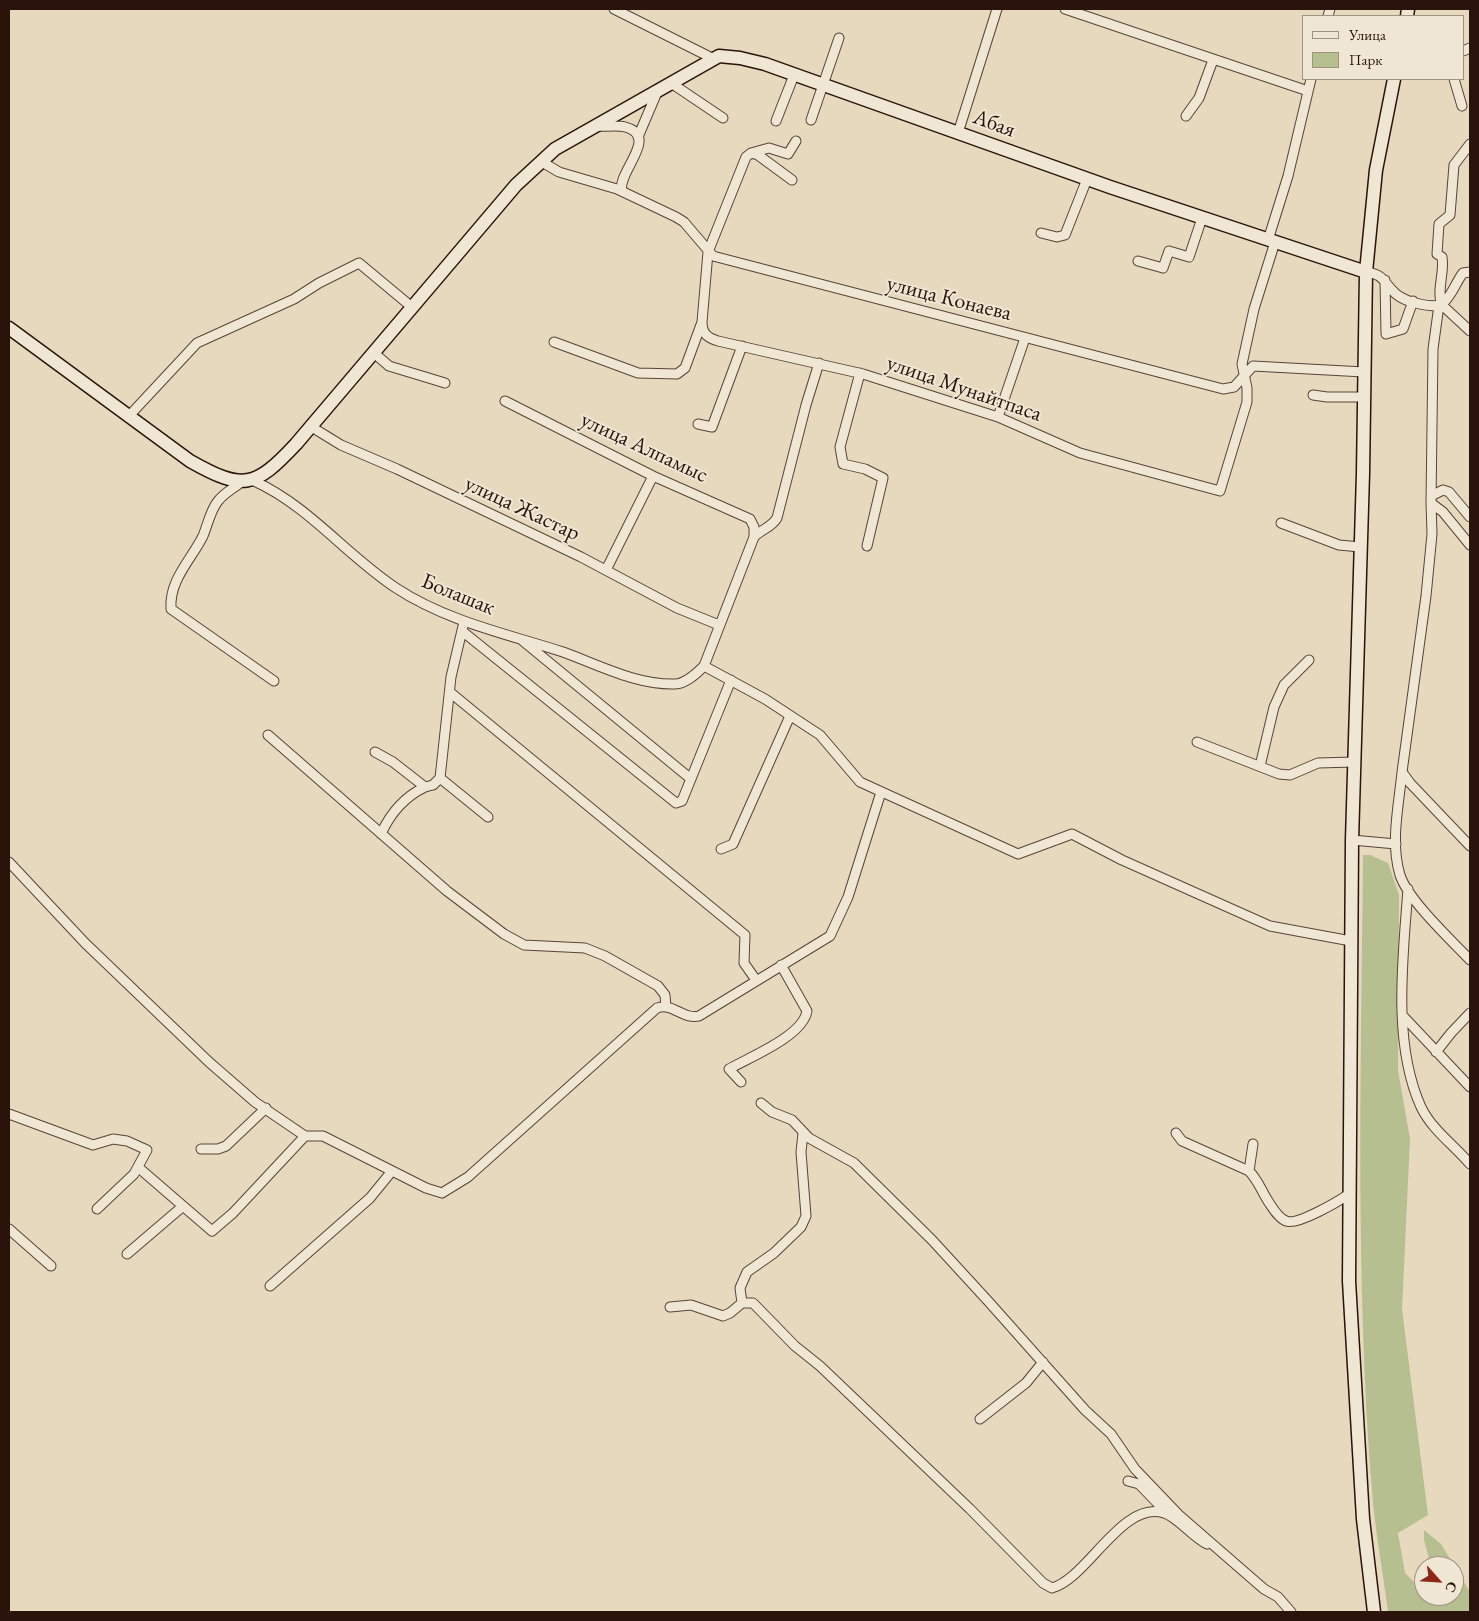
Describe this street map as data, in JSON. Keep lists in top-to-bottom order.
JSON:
{
  "streets": {
    "street": [
      "Абая",
      "улица Конаева",
      "улица Мунайтпаса",
      "улица Алпамыс",
      "улица Жастар",
      "Болашак"
    ]
  },
  "crossings": [
    ["улица Конаева", "улица Мунайтпаса"]
  ],
  "legend": ["Улица", "Парк"],
  "north": "bottom right"
}
